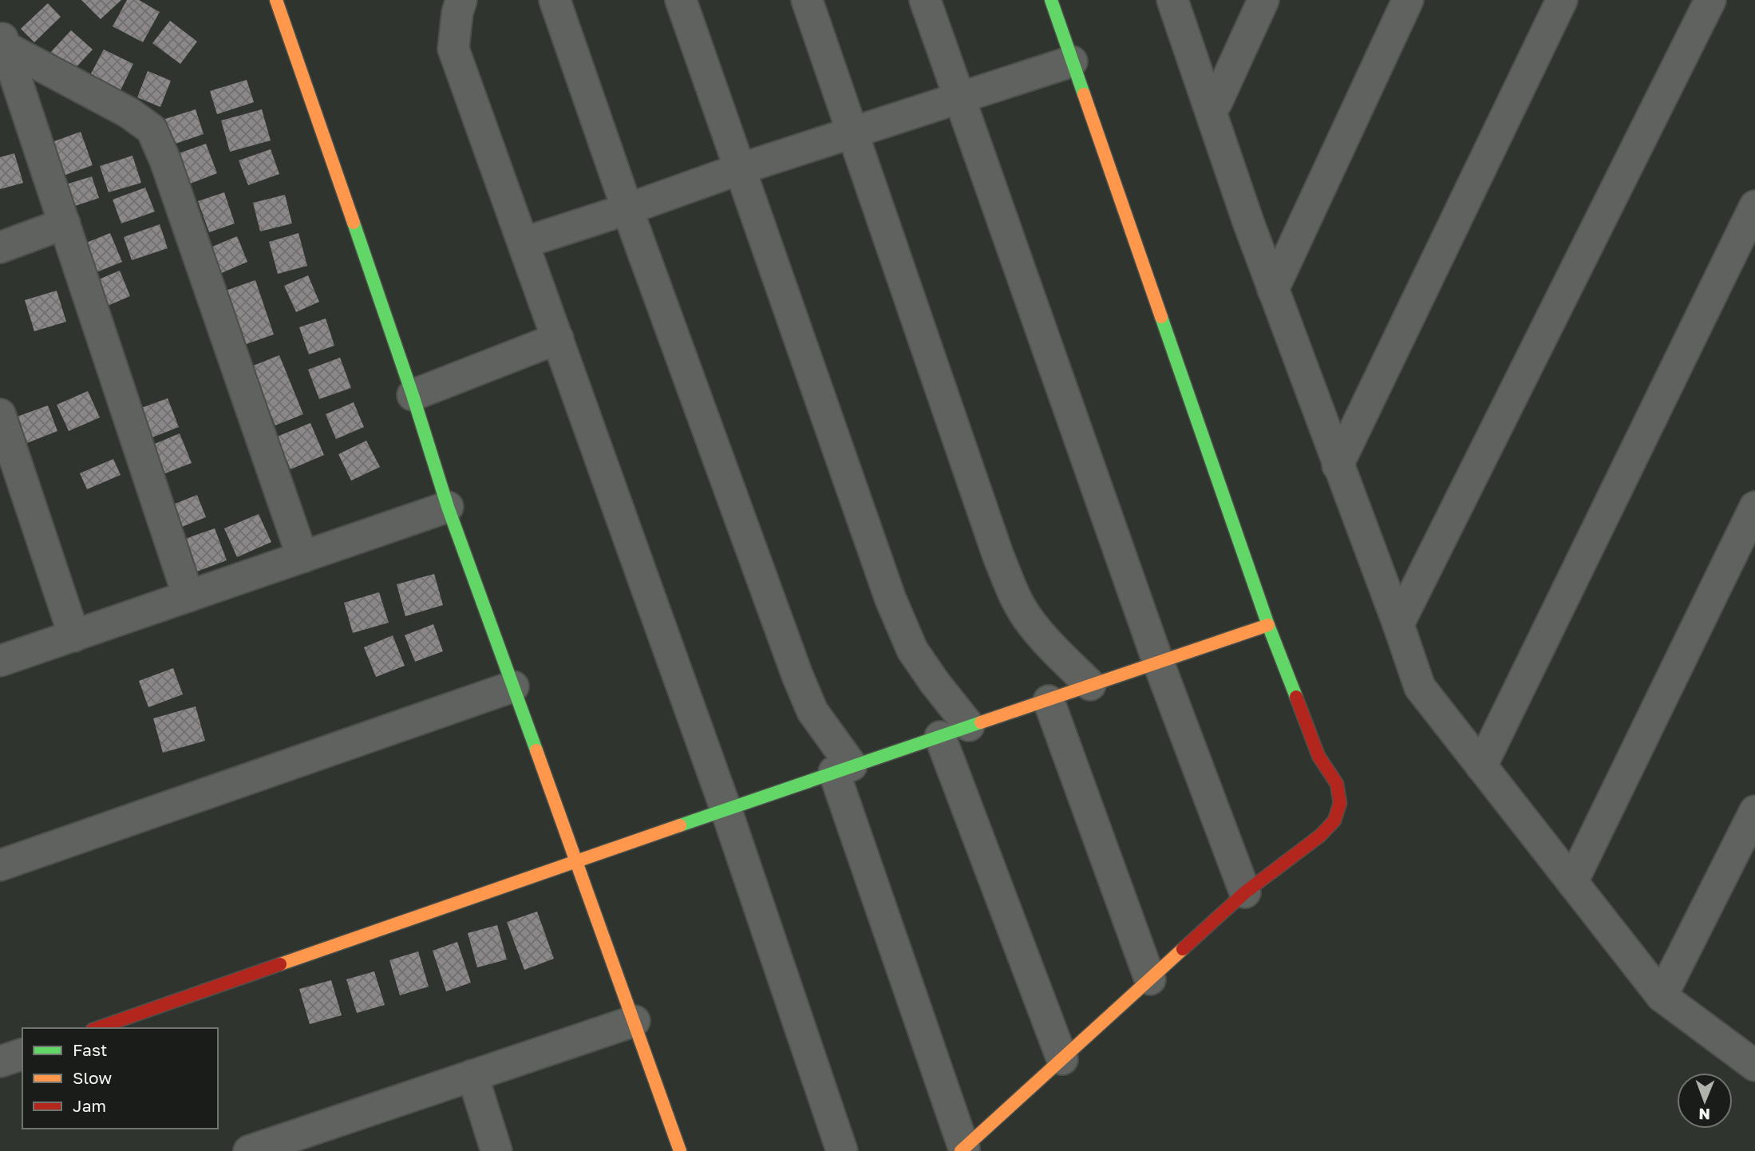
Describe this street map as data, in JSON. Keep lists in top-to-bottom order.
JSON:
{
  "legend": ["Fast", "Slow", "Jam"],
  "north": "bottom"
}
